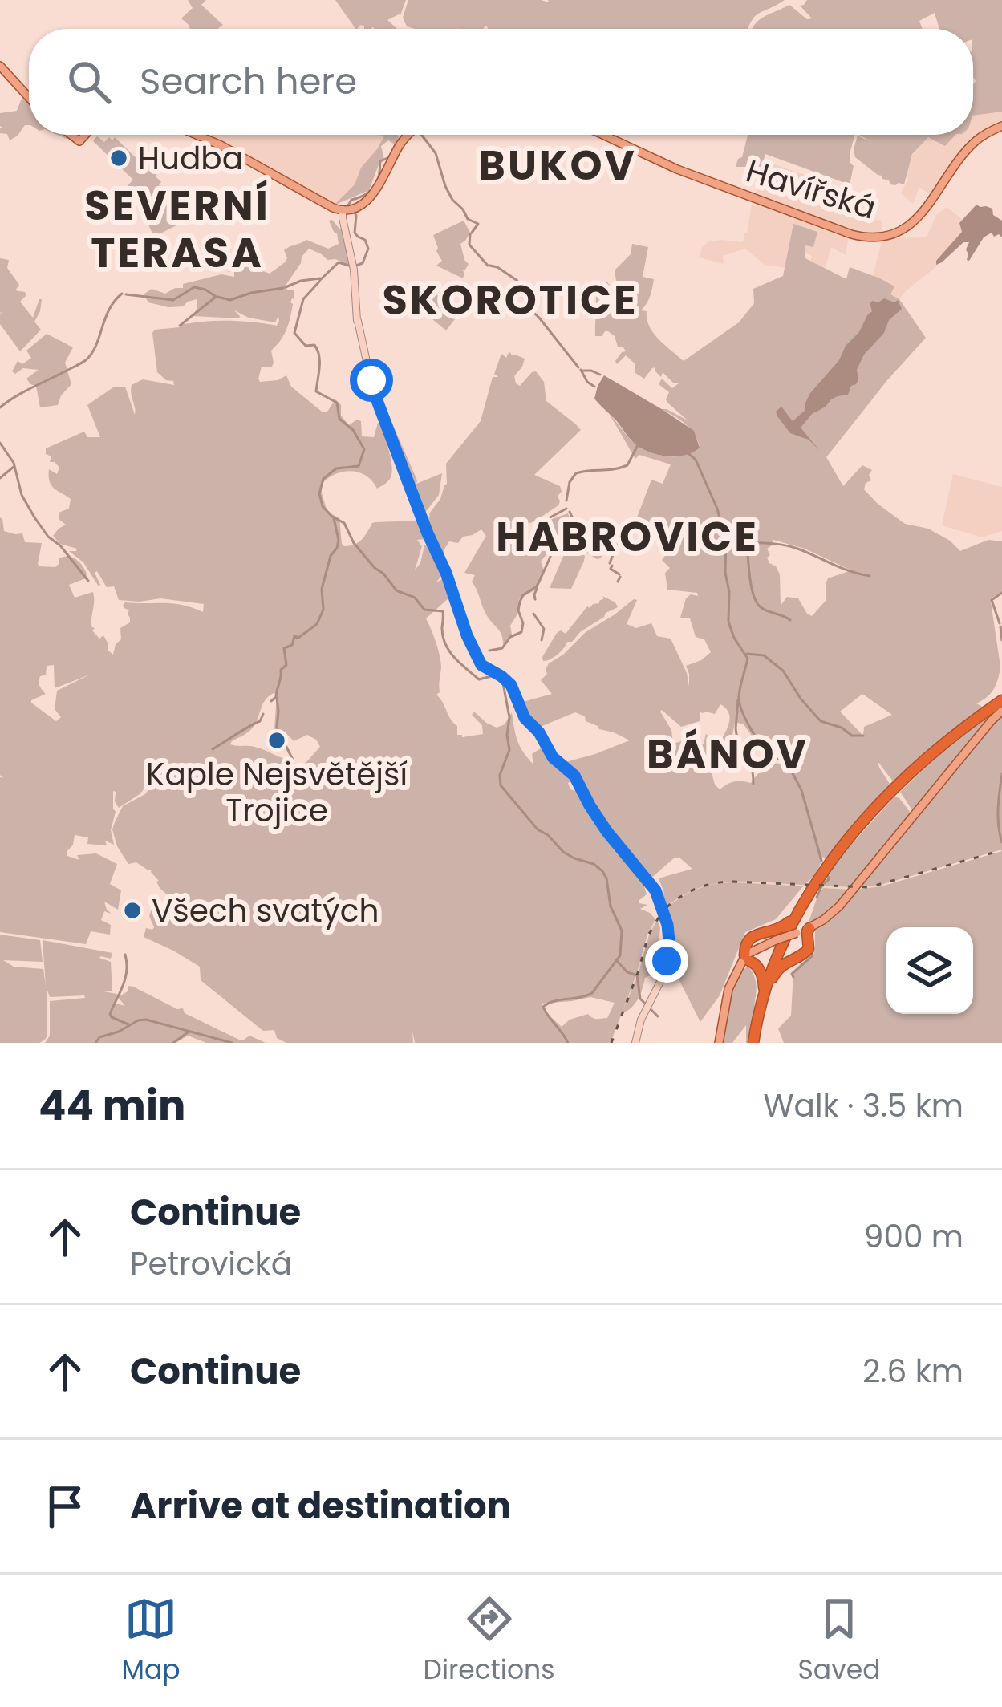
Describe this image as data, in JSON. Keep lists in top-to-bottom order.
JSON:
{
  "streets": {
    "main road": ["Havířská"]
  },
  "districts": [
    "BUKOV",
    "SEVERNÍ TERASA",
    "SKOROTICE",
    "HABROVICE",
    "BÁNOV"
  ],
  "places": ["Hudba", "Kaple Nejsvětější Trojice", "Všech svatých"],
  "page": {
    "search": "Search here",
    "heading": ["44 min", "Walk · 3.5 km"],
    "list": [
      ["Continue", "Petrovická", "900 m"],
      ["Continue", "2.6 km"],
      "Arrive at destination"
    ],
    "nav": ["Map", "Directions", "Saved"]
  }
}
